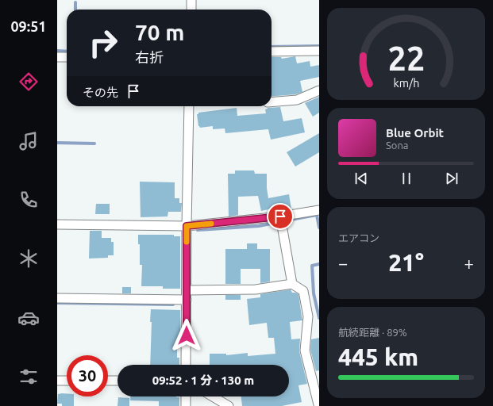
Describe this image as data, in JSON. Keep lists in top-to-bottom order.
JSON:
{
  "page": {
    "tabs": "09:51",
    "turn": ["70 m", "右折"],
    "then": "その先",
    "song": ["Blue Orbit", "Sona"],
    "tile": [
      "エアコン",
      ["航続距離 · 89%", "445 km"]
    ],
    "heat": ["−", "21°", "+"],
    "limit": "30",
    "trip": "09:52 · 1 分 · 130 m",
    "gauge": ["22", "km/h"]
  }
}
